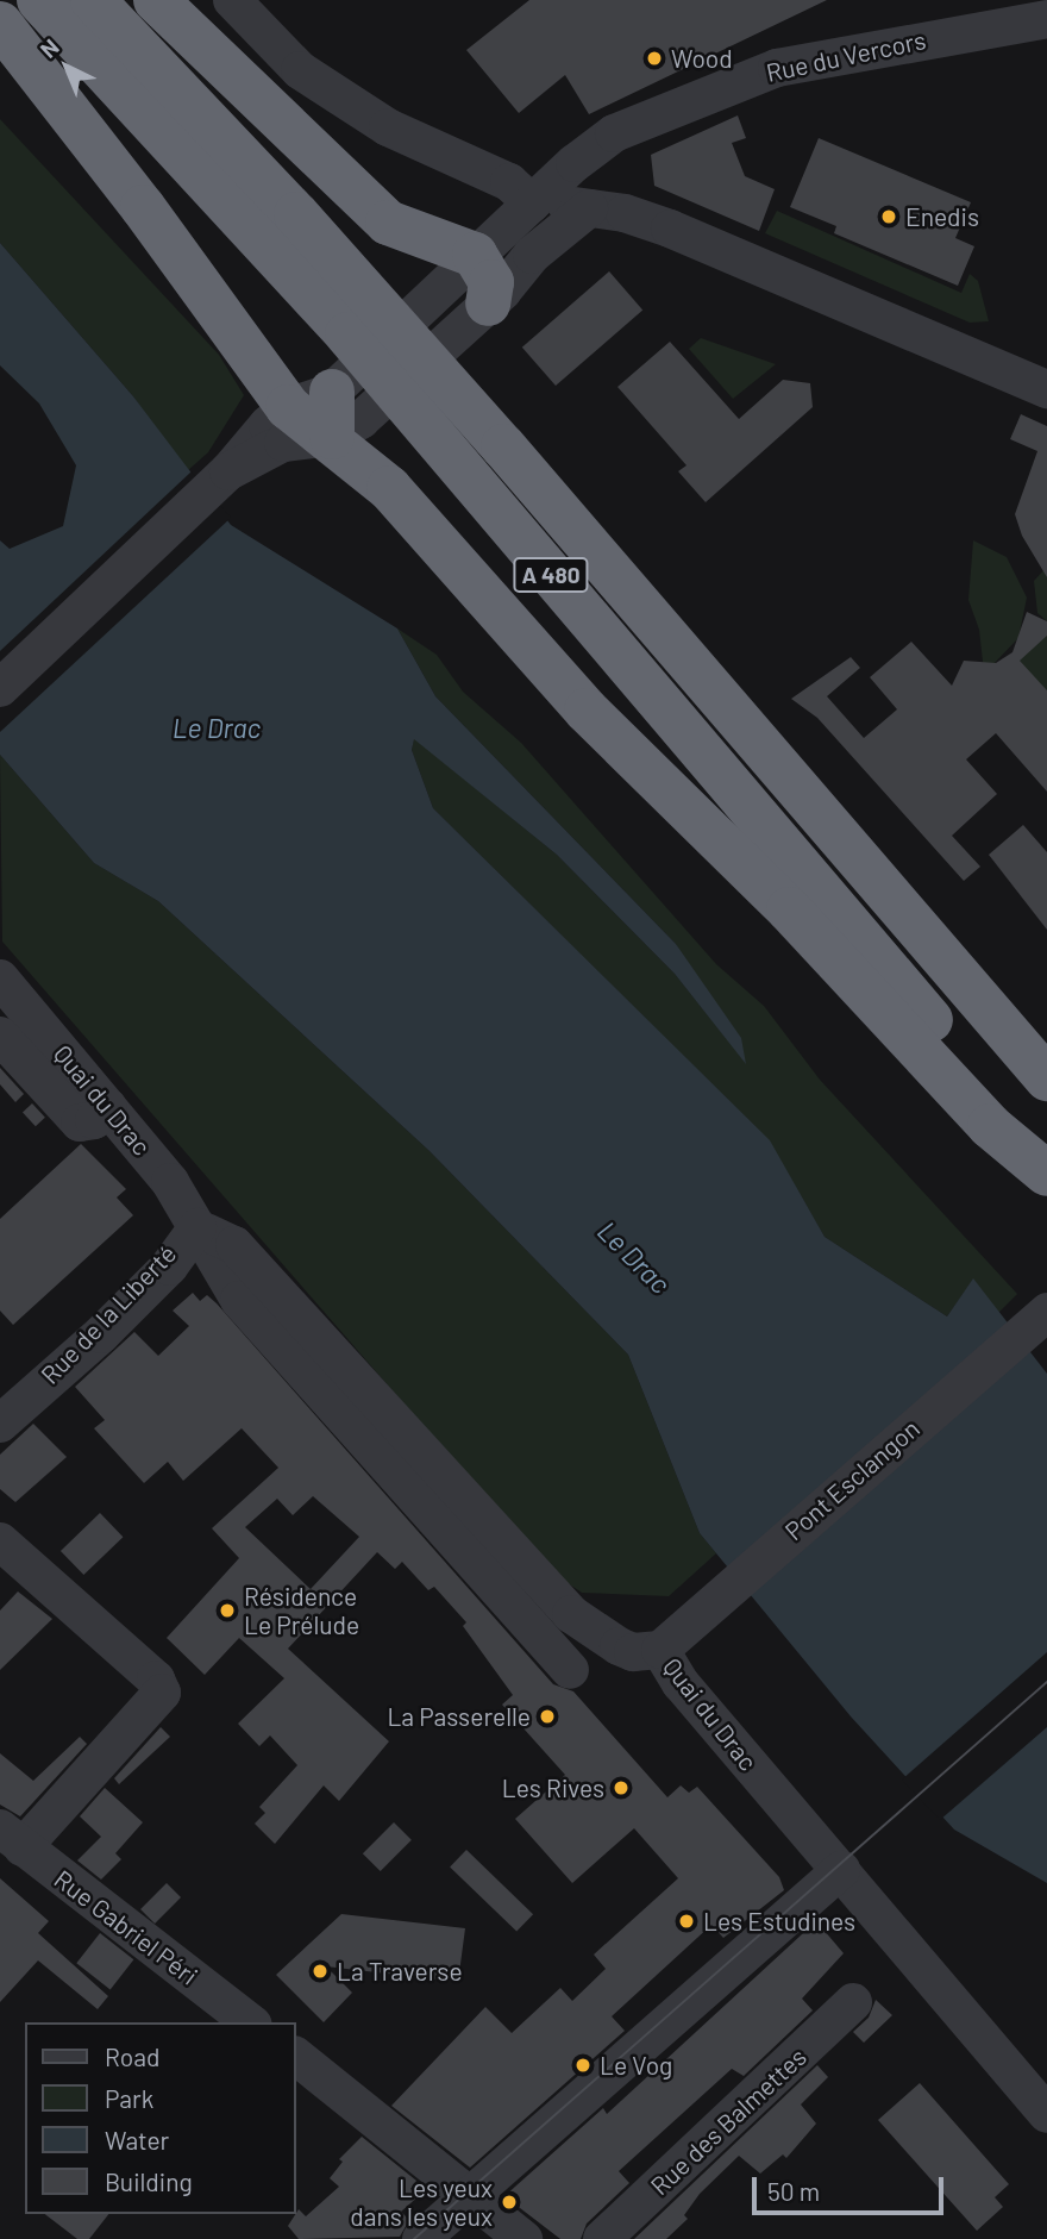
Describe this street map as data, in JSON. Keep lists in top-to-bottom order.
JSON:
{
  "streets": {
    "highway": ["A 480"],
    "street": [
      "Rue du Vercors",
      "Quai du Drac",
      "Rue de la Liberté",
      "Pont Esclangon",
      "Rue Gabriel Péri",
      "Rue des Balmettes"
    ]
  },
  "crossings": [
    ["Quai du Drac", "Rue de la Liberté"],
    ["Quai du Drac", "Pont Esclangon"]
  ],
  "water": ["Le Drac"],
  "places": [
    "Wood",
    "Enedis",
    "Résidence Le Prélude",
    "La Passerelle",
    "Les Rives",
    "Les Estudines",
    "La Traverse",
    "Le Vog",
    "Les yeux dans les yeux"
  ],
  "legend": [
    "Road",
    "Park",
    "Water",
    "Building"
  ],
  "scale_bar": "50 m",
  "north": "top left"
}
